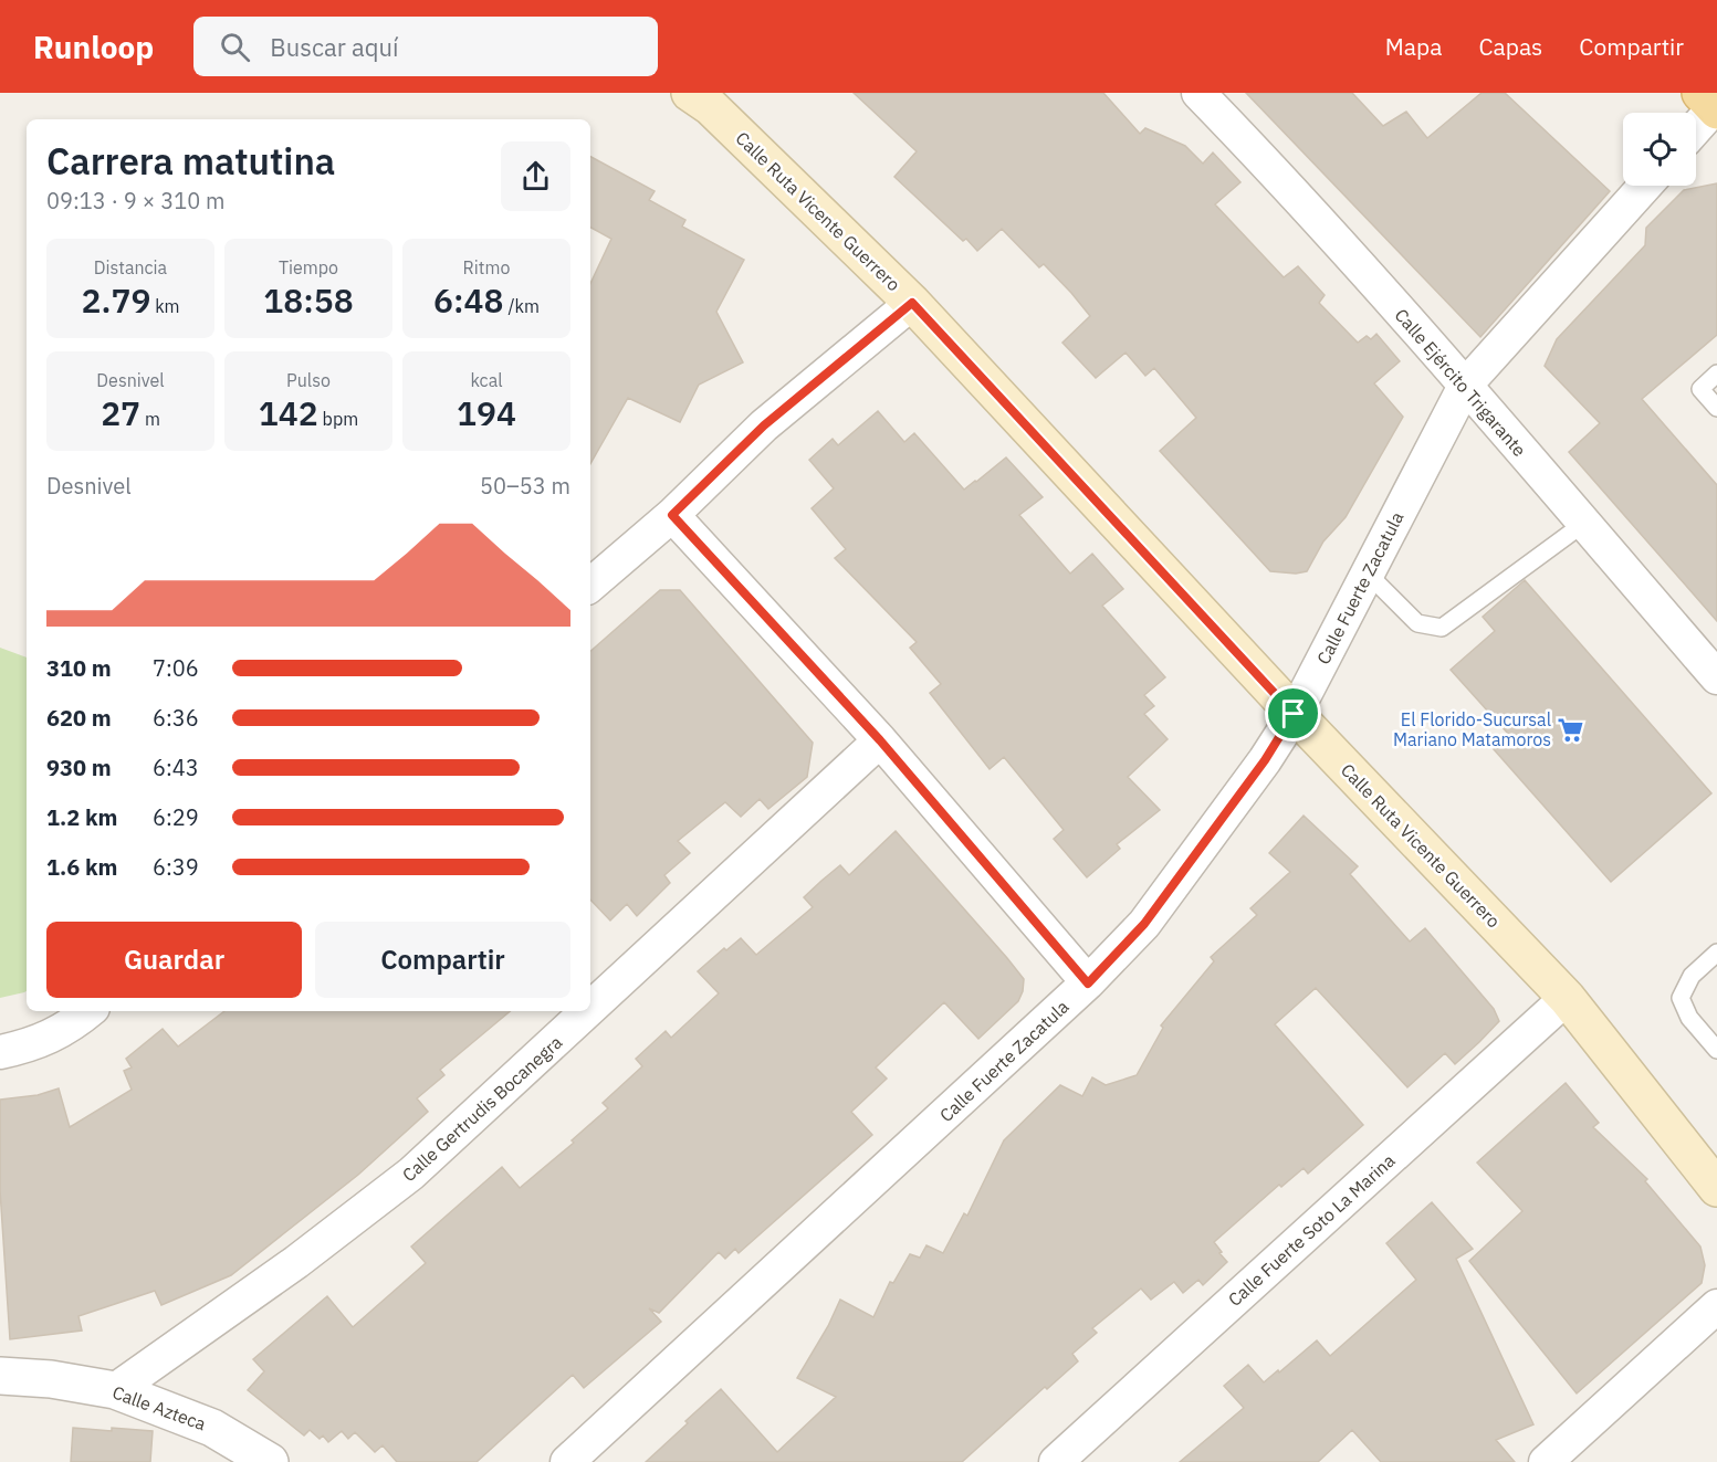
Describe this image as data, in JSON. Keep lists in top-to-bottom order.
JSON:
{
  "streets": {
    "main road": ["Calle Ruta Vicente Guerrero"],
    "street": [
      "Calle Ejército Trigarante",
      "Calle Fuerte Zacatula",
      "Calle Gertrudis Bocanegra",
      "Calle Fuerte Soto La Marina",
      "Calle Azteca"
    ]
  },
  "crossings": [
    ["Calle Ruta Vicente Guerrero", "Calle Fuerte Zacatula"],
    ["Calle Ruta Vicente Guerrero", "Calle Fuerte Soto La Marina"],
    ["Calle Ejército Trigarante", "Calle Fuerte Zacatula"],
    ["Calle Gertrudis Bocanegra", "Calle Azteca"]
  ],
  "places": {
    "supermarket": ["El Florido-Sucursal Mariano Matamoros"]
  },
  "page": {
    "header": "Runloop",
    "search": "Buscar aquí",
    "nav": ["Mapa", "Capas", "Compartir"],
    "heading": ["Carrera matutina", "09:13 · 9 × 310 m"],
    "stats": [
      ["Distancia", "2.79 km"],
      ["Tiempo", "18:58"],
      ["Ritmo", "6:48 /km"],
      ["Desnivel", "27 m"],
      ["Pulso", "142 bpm"],
      ["kcal", "194"]
    ],
    "chart": ["Desnivel", "50–53 m"],
    "list": [
      {
        "name": "310 m",
        "note": "7:06"
      },
      {
        "name": "620 m",
        "note": "6:36"
      },
      {
        "name": "930 m",
        "note": "6:43"
      },
      {
        "name": "1.2 km",
        "note": "6:29"
      },
      {
        "name": "1.6 km",
        "note": "6:39"
      }
    ],
    "buttons": ["Guardar", "Compartir"]
  }
}
